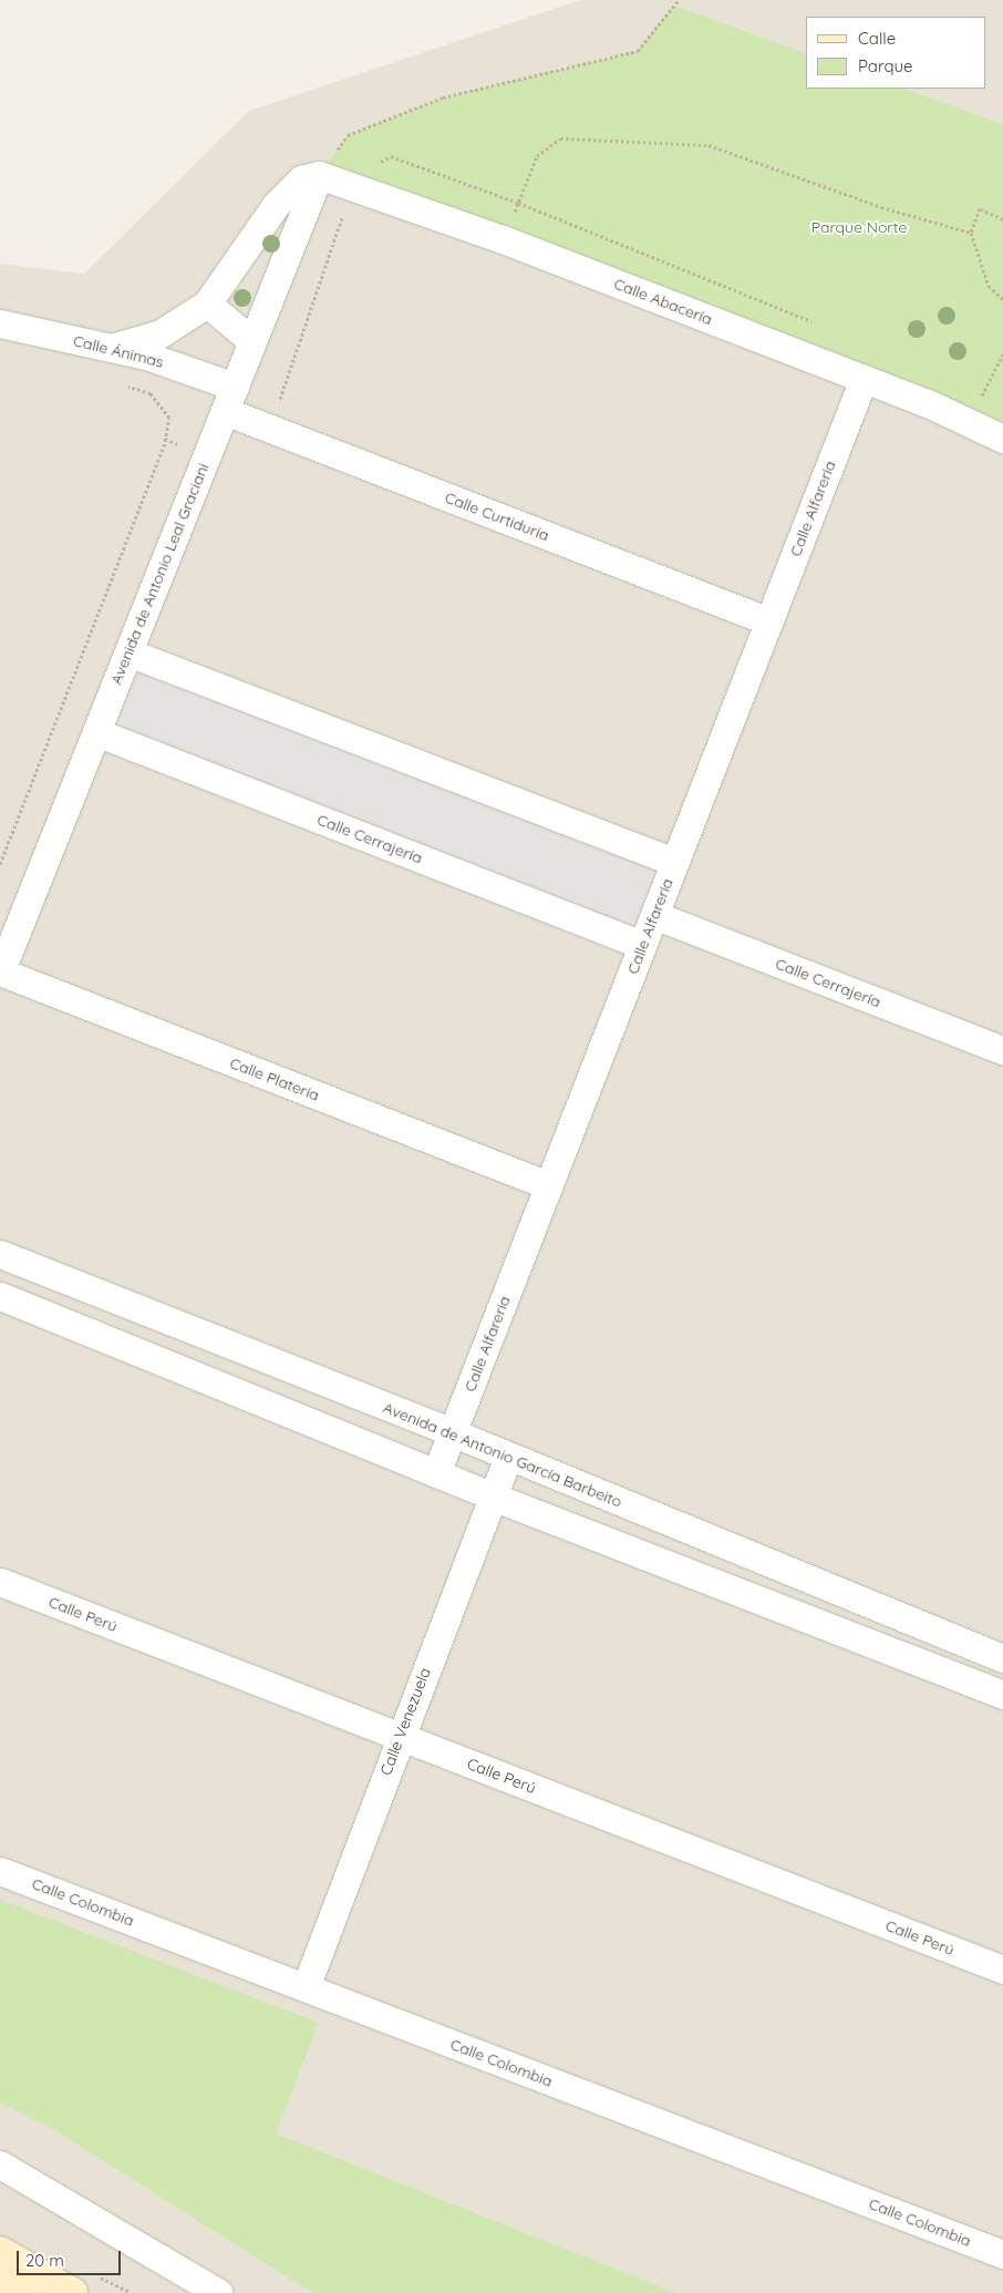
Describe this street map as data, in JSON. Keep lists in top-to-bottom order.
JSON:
{
  "streets": {
    "street": [
      "Calle Abacería",
      "Calle Ánimas",
      "Calle Alfarería",
      "Calle Curtiduría",
      "Avenida de Antonio Leal Graciani",
      "Calle Cerrajería",
      "Calle Platería",
      "Avenida de Antonio García Barbeito",
      "Calle Perú",
      "Calle Venezuela",
      "Calle Colombia"
    ]
  },
  "crossings": [
    ["Calle Abacería", "Calle Alfarería"],
    ["Calle Abacería", "Avenida de Antonio Leal Graciani"],
    ["Calle Ánimas", "Calle Curtiduría"],
    ["Calle Ánimas", "Avenida de Antonio Leal Graciani"],
    ["Calle Alfarería", "Calle Curtiduría"],
    ["Calle Alfarería", "Calle Cerrajería"],
    ["Calle Alfarería", "Calle Platería"],
    ["Calle Alfarería", "Avenida de Antonio García Barbeito"],
    ["Calle Curtiduría", "Avenida de Antonio Leal Graciani"],
    ["Avenida de Antonio Leal Graciani", "Calle Cerrajería"],
    ["Avenida de Antonio Leal Graciani", "Calle Platería"],
    ["Avenida de Antonio García Barbeito", "Calle Venezuela"],
    ["Calle Perú", "Calle Venezuela"],
    ["Calle Venezuela", "Calle Colombia"]
  ],
  "parks": ["Parque Norte"],
  "legend": ["Calle", "Parque"],
  "scale_bar": "20 m"
}
